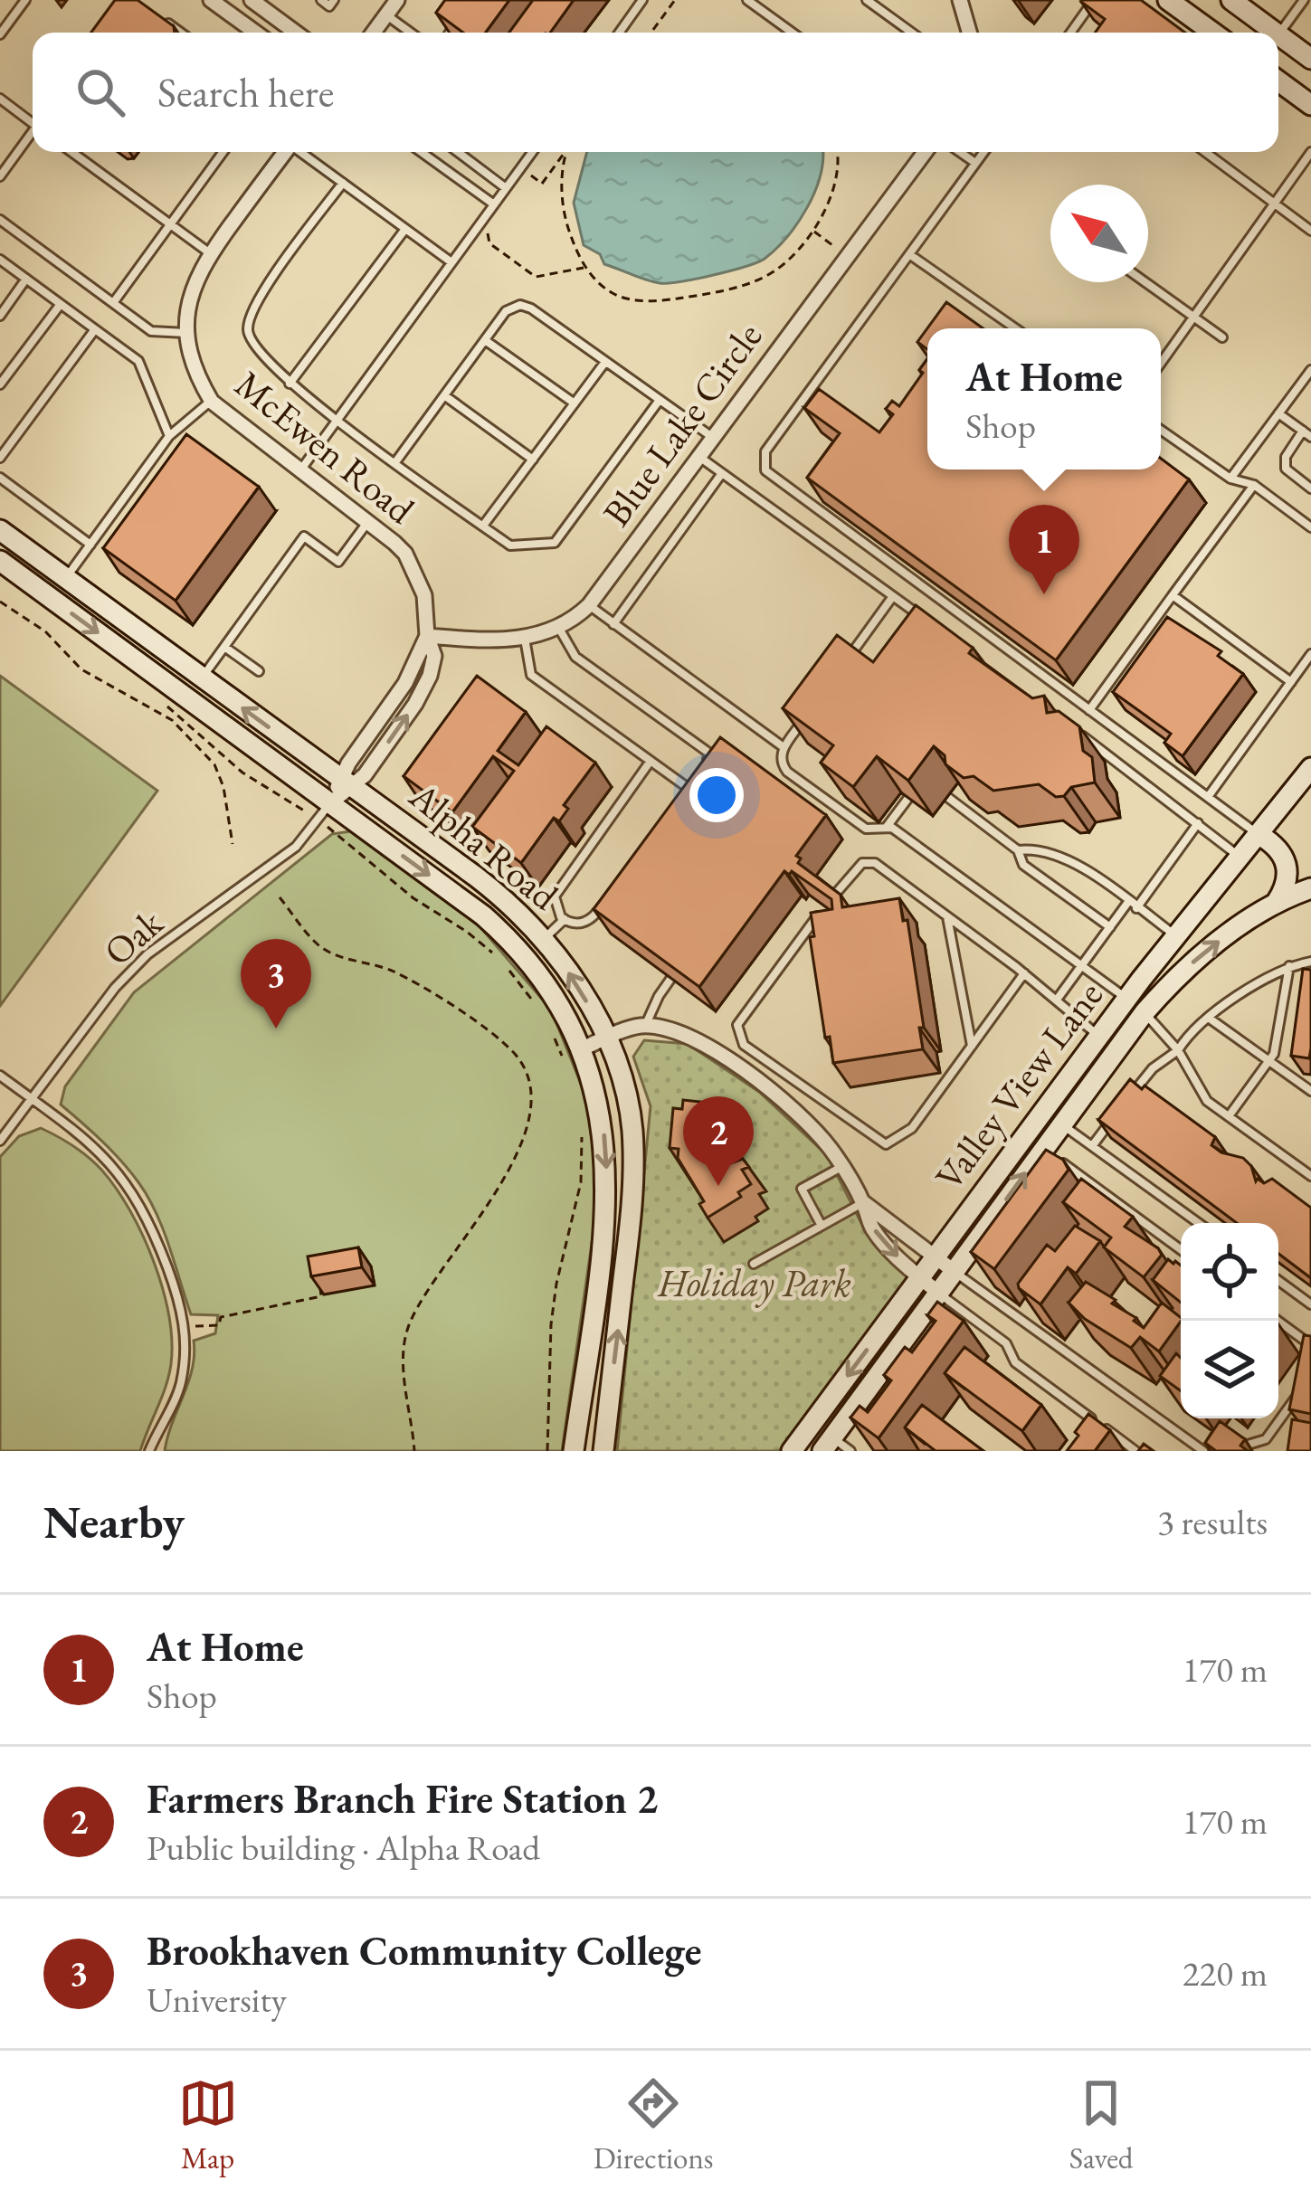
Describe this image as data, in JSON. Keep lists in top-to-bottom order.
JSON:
{
  "streets": {
    "street": [
      "Blue Lake Circle",
      "McEwen Road",
      "Alpha Road",
      "Valley View Lane"
    ],
    "lane": ["Oak"]
  },
  "crossings": [
    ["Blue Lake Circle", "McEwen Road"],
    ["Alpha Road", "Oak"]
  ],
  "parks": ["Holiday Park"],
  "north": "top left",
  "page": {
    "search": "Search here",
    "popup": ["At Home", "Shop"],
    "pins": ["1", "3", "2"],
    "heading": ["Nearby", "3 results"],
    "list": [
      {
        "mark": "1",
        "name": "At Home",
        "note": "Shop",
        "value": "170 m"
      },
      {
        "mark": "2",
        "name": "Farmers Branch Fire Station 2",
        "note": "Public building · Alpha Road",
        "value": "170 m"
      },
      {
        "mark": "3",
        "name": "Brookhaven Community College",
        "note": "University",
        "value": "220 m"
      }
    ],
    "nav": ["Map", "Directions", "Saved"]
  }
}
